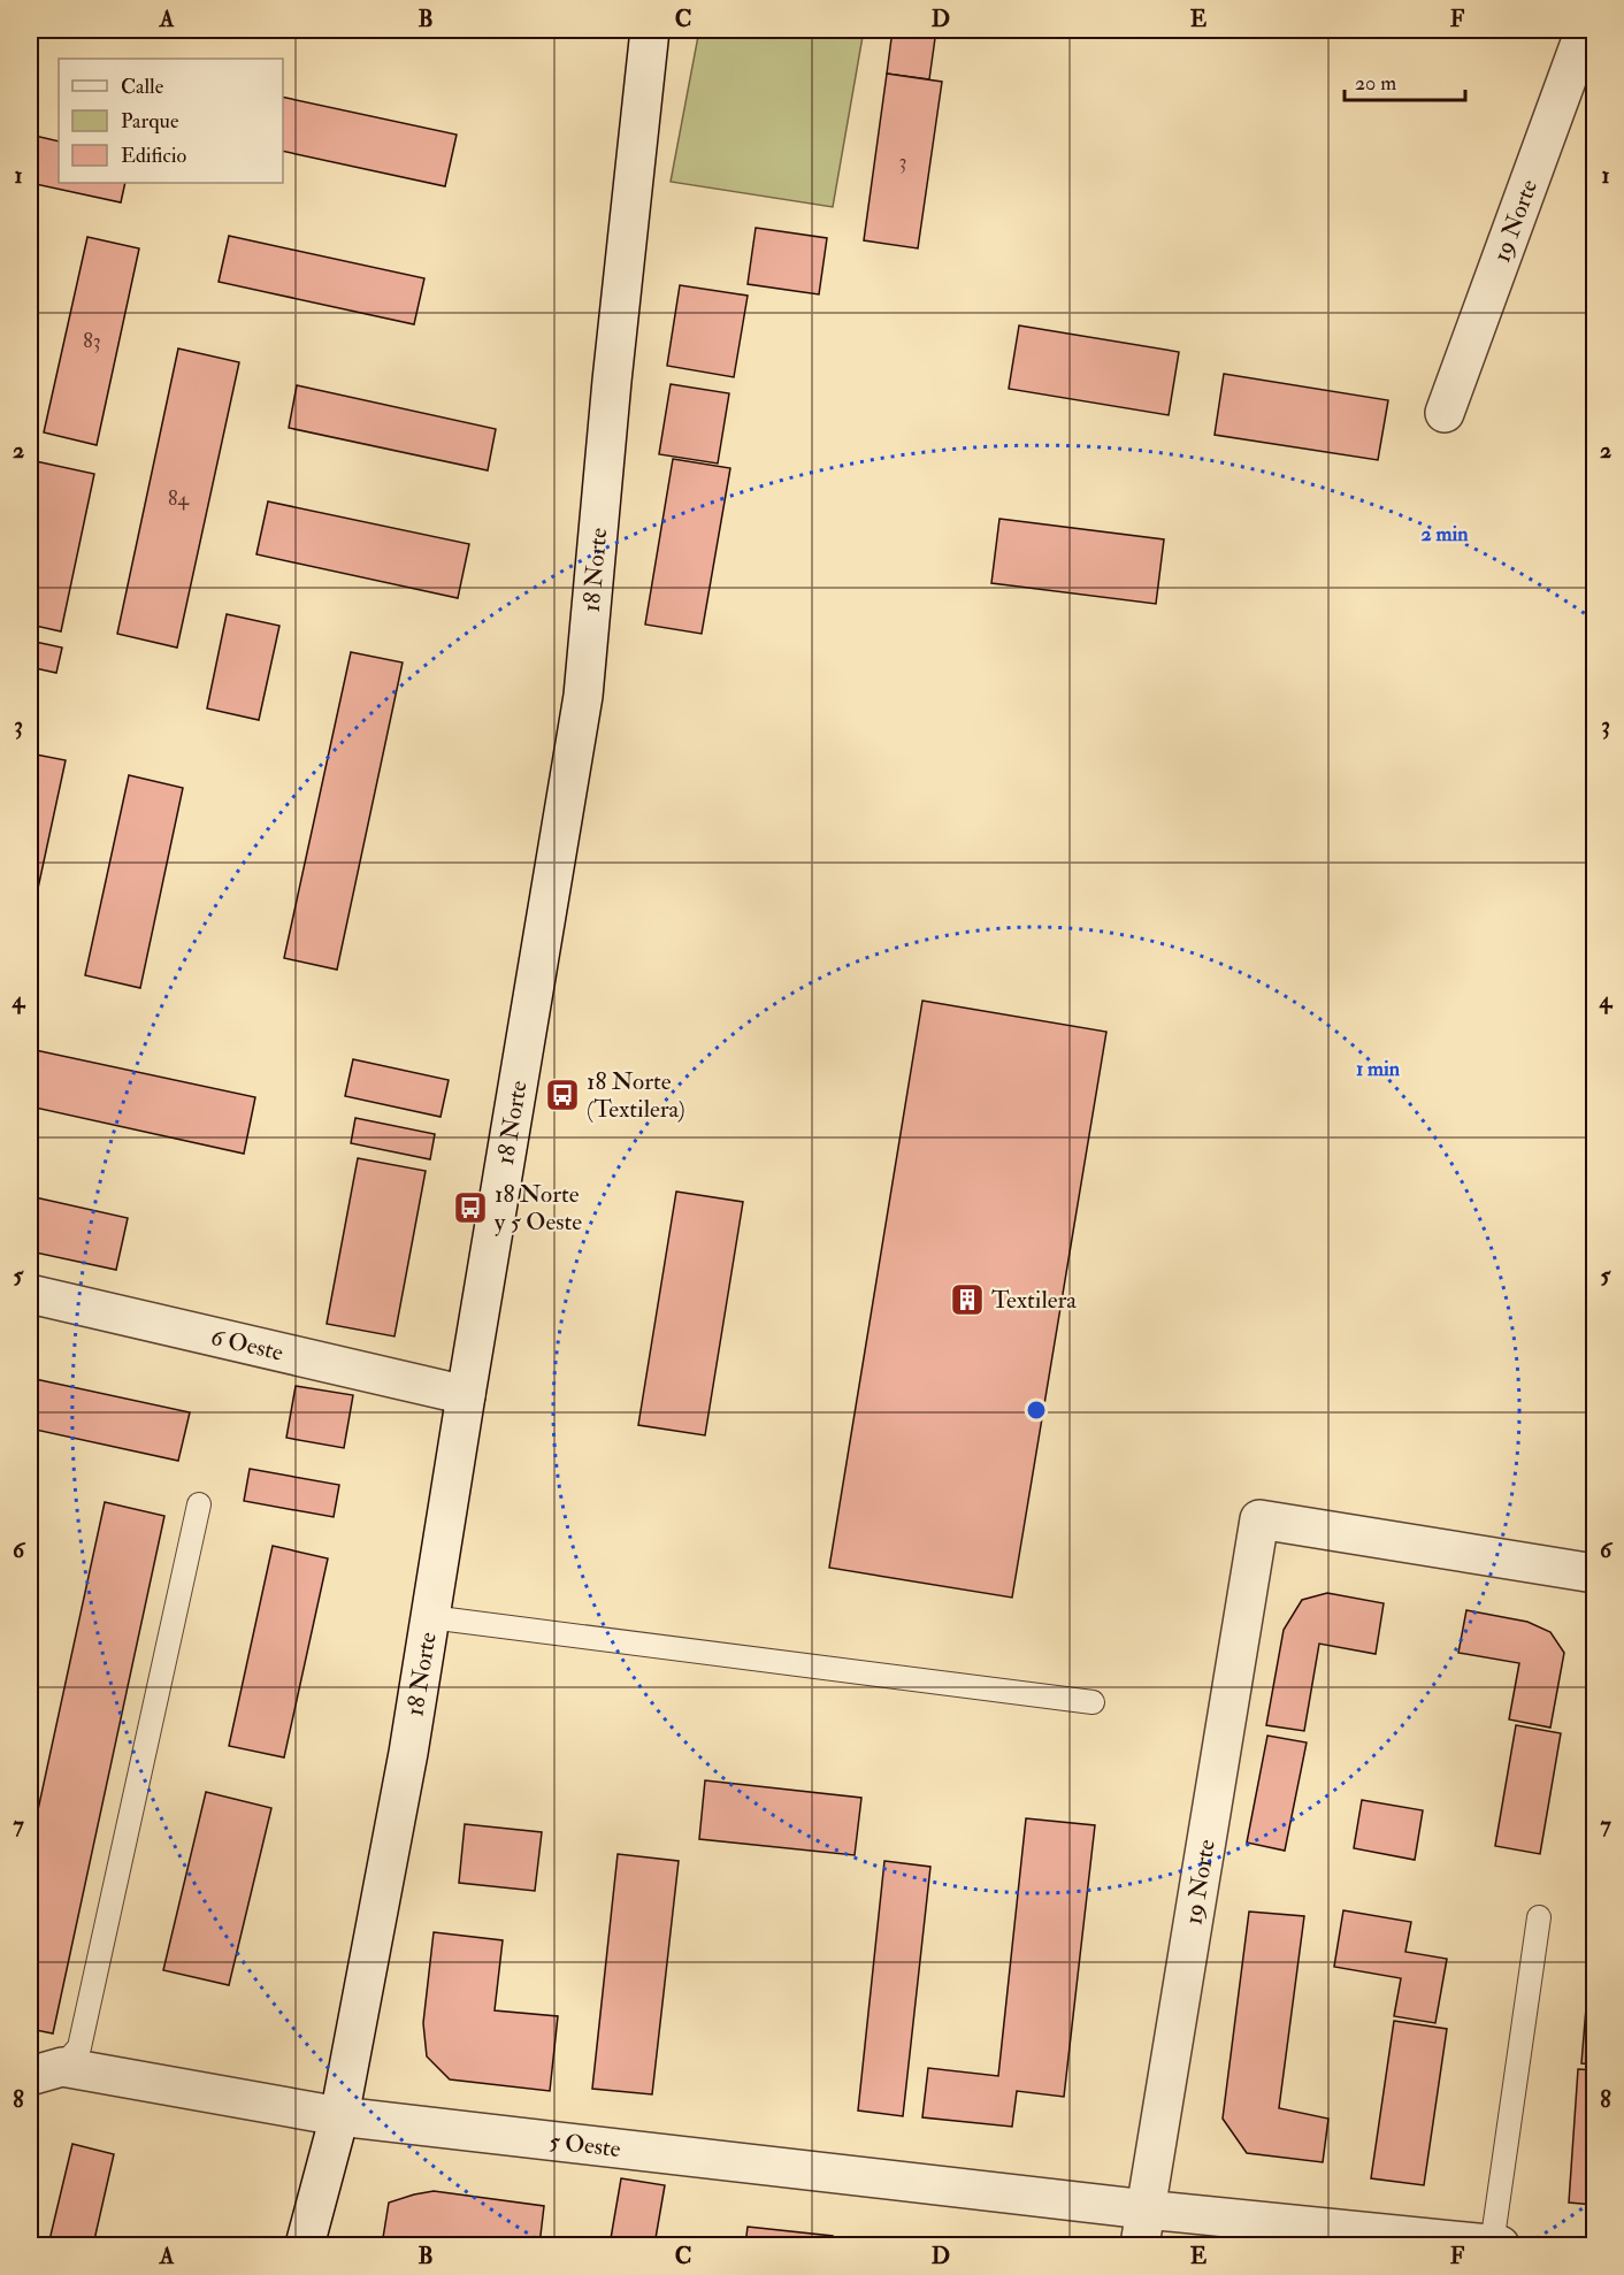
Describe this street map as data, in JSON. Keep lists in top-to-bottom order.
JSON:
{
  "streets": {
    "street": [
      "19 Norte",
      "18 Norte",
      "6 Oeste",
      "5 Oeste"
    ]
  },
  "crossings": [
    ["19 Norte", "5 Oeste"],
    ["18 Norte", "6 Oeste"],
    ["18 Norte", "5 Oeste"]
  ],
  "places": {
    "bus stop": ["18 Norte (Textilera)", "18 Norte y 5 Oeste"],
    "building": ["Textilera"]
  },
  "house_numbers": ["3", "83", "84"],
  "legend": ["Calle", "Parque", "Edificio"],
  "scale_bar": "20 m",
  "grid": {
    "columns": [
      "A",
      "B",
      "C",
      "D",
      "E",
      "F"
    ],
    "rows": [
      "1",
      "2",
      "3",
      "4",
      "5",
      "6",
      "7",
      "8"
    ]
  },
  "rings": ["2 min", "1 min"]
}
